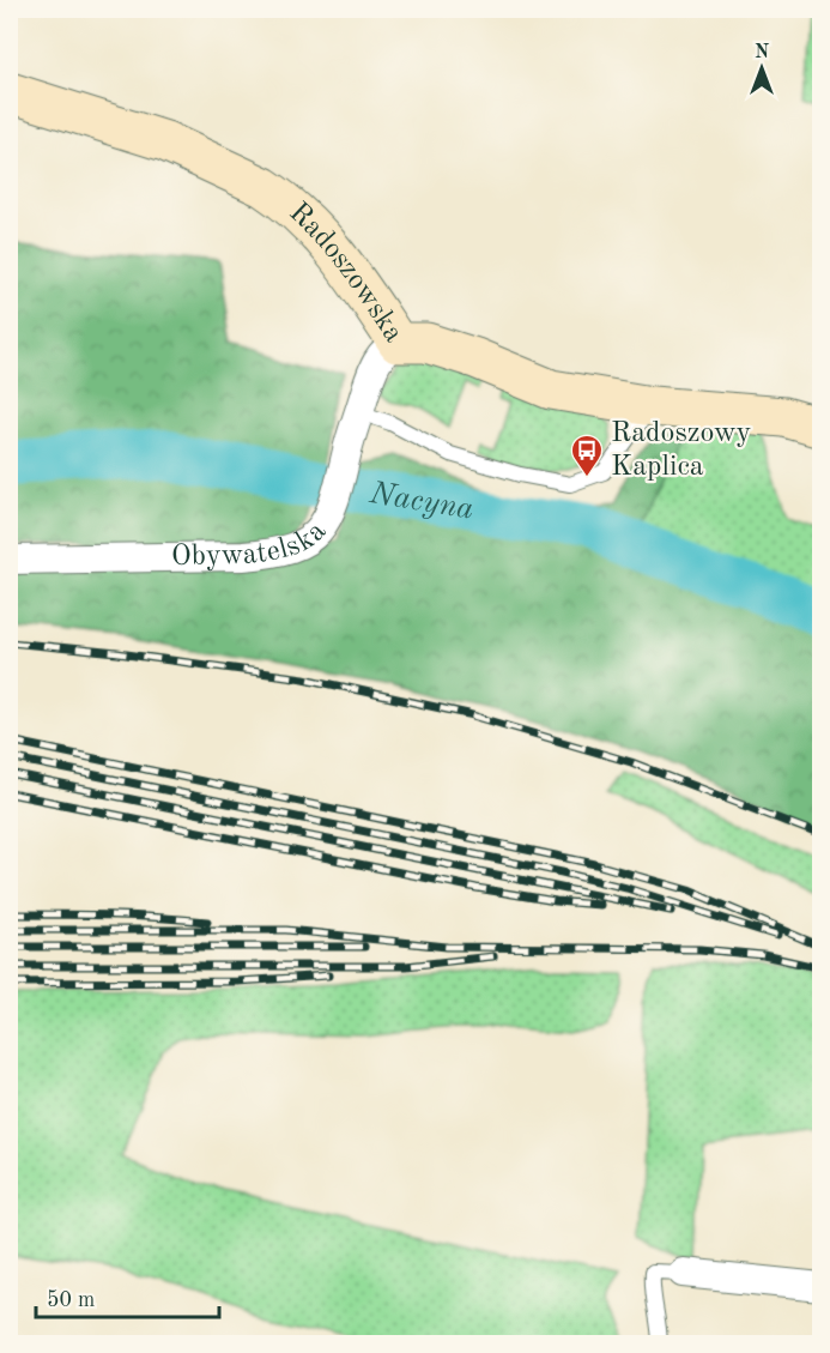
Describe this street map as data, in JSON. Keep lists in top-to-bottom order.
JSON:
{
  "streets": {
    "street": ["Radoszowska", "Obywatelska"]
  },
  "crossings": [
    ["Radoszowska", "Obywatelska"]
  ],
  "water": ["Nacyna"],
  "places": {
    "bus stop": ["Radoszowy Kaplica"]
  },
  "scale_bar": "50 m",
  "north": "top"
}
